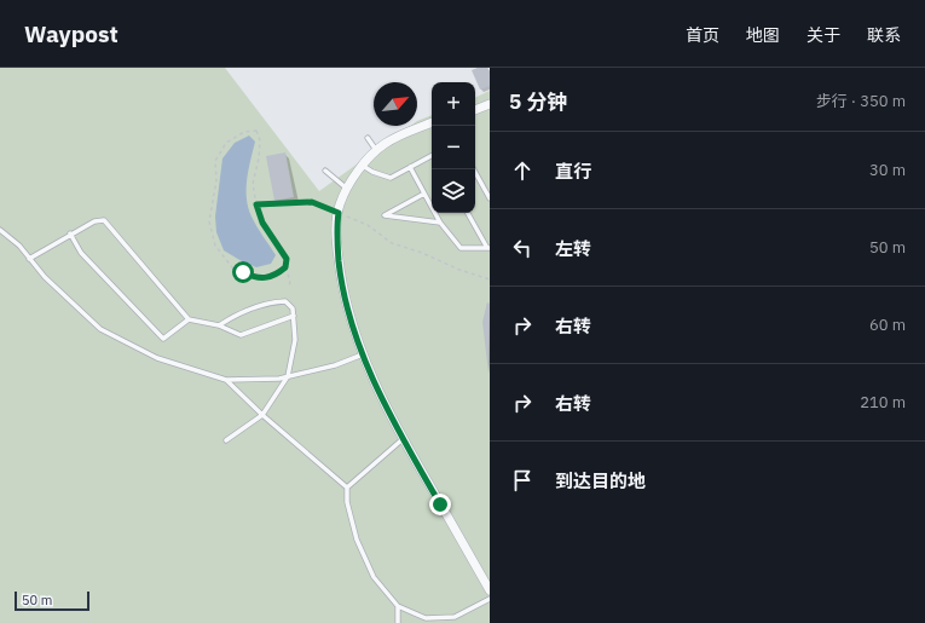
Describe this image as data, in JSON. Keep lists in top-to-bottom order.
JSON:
{
  "scale_bar": "50 m",
  "north": "top right",
  "page": {
    "header": "Waypost",
    "nav": [
      "首页",
      "地图",
      "关于",
      "联系"
    ],
    "heading": ["5 分钟", "步行 · 350 m"],
    "map_buttons": ["+", "−"],
    "list": [
      ["直行", "30 m"],
      ["左转", "50 m"],
      ["右转", "60 m"],
      ["右转", "210 m"],
      "到达目的地"
    ],
    "scale": "50 m"
  }
}
